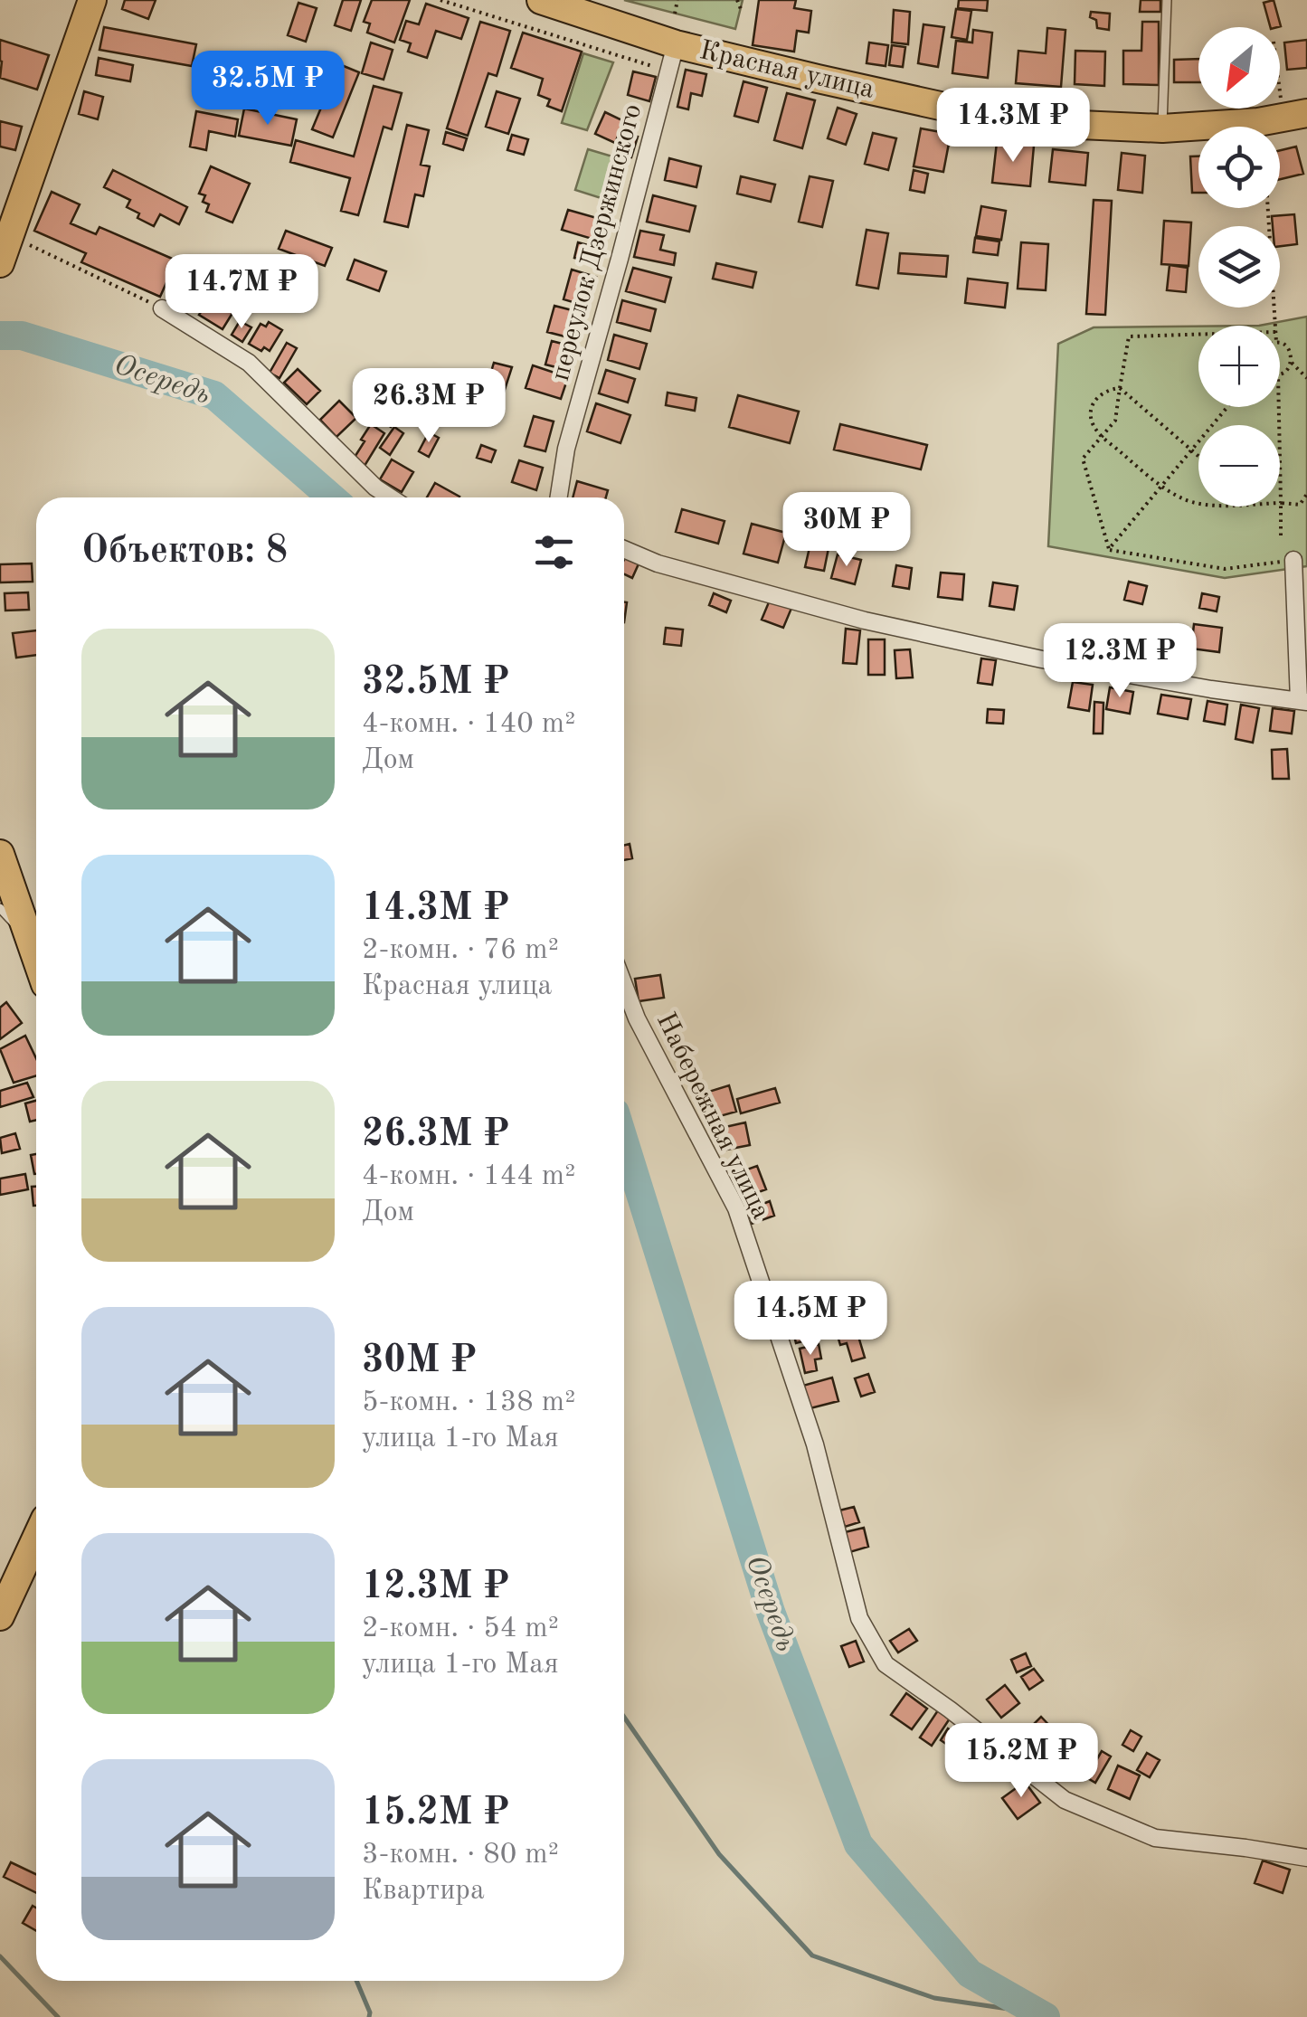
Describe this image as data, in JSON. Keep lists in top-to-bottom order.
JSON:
{
  "streets": {
    "main road": ["Красная улица"],
    "street": ["переулок Дзержинского", "Набережная улица"]
  },
  "crossings": [
    ["Красная улица", "переулок Дзержинского"]
  ],
  "water": ["Осередь"],
  "north": "bottom left",
  "page": {
    "map_buttons": ["+", "−"],
    "price": [
      "32.5M ₽",
      "14.3M ₽",
      "14.7M ₽",
      "26.3M ₽",
      "30M ₽",
      "12.3M ₽",
      "14.5M ₽",
      "15.2M ₽"
    ],
    "heading": "Объектов: 8",
    "list": [
      {
        "name": "32.5M ₽",
        "note": "4-комн. · 140 m² · Дом"
      },
      {
        "name": "14.3M ₽",
        "note": "2-комн. · 76 m² · Красная улица"
      },
      {
        "name": "26.3M ₽",
        "note": "4-комн. · 144 m² · Дом"
      },
      {
        "name": "30M ₽",
        "note": "5-комн. · 138 m² · улица 1-го Мая"
      },
      {
        "name": "12.3M ₽",
        "note": "2-комн. · 54 m² · улица 1-го Мая"
      },
      {
        "name": "15.2M ₽",
        "note": "3-комн. · 80 m² · Квартира"
      }
    ]
  }
}
